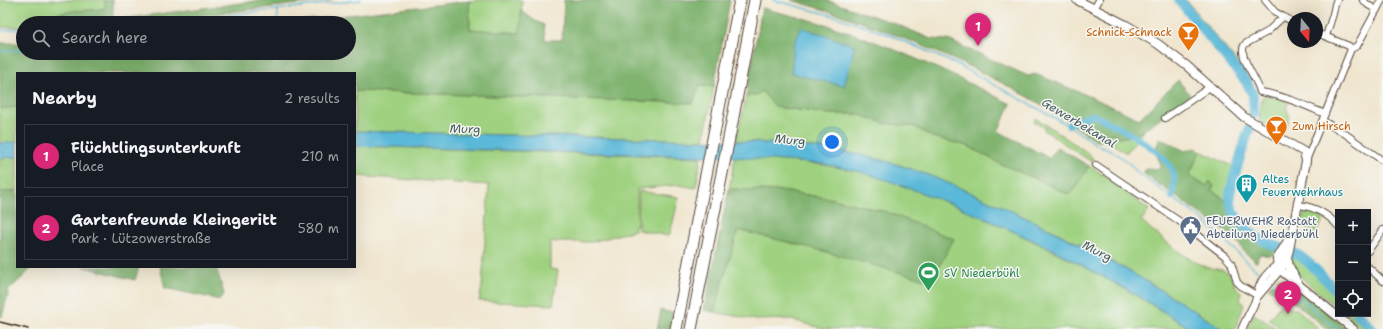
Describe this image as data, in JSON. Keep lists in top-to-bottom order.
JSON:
{
  "water": ["Gewerbekanal", "Murg"],
  "places": {
    "bar": ["Schnick-Schnack", "Zum Hirsch"],
    "building": ["Altes Feuerwehrhaus"],
    "public building": ["FEUERWEHR Rastatt Abteilung Niederbühl"],
    "sports": ["SV Niederbühl"]
  },
  "north": "bottom",
  "page": {
    "pins": ["1", "2"],
    "search": "Search here",
    "heading": ["Nearby", "2 results"],
    "list": [
      {
        "mark": "1",
        "name": "Flüchtlingsunterkunft",
        "note": "Place",
        "value": "210 m"
      },
      {
        "mark": "2",
        "name": "Gartenfreunde Kleingeritt",
        "note": "Park · Lützowerstraße",
        "value": "580 m"
      }
    ],
    "map_buttons": ["+", "−"]
  }
}
